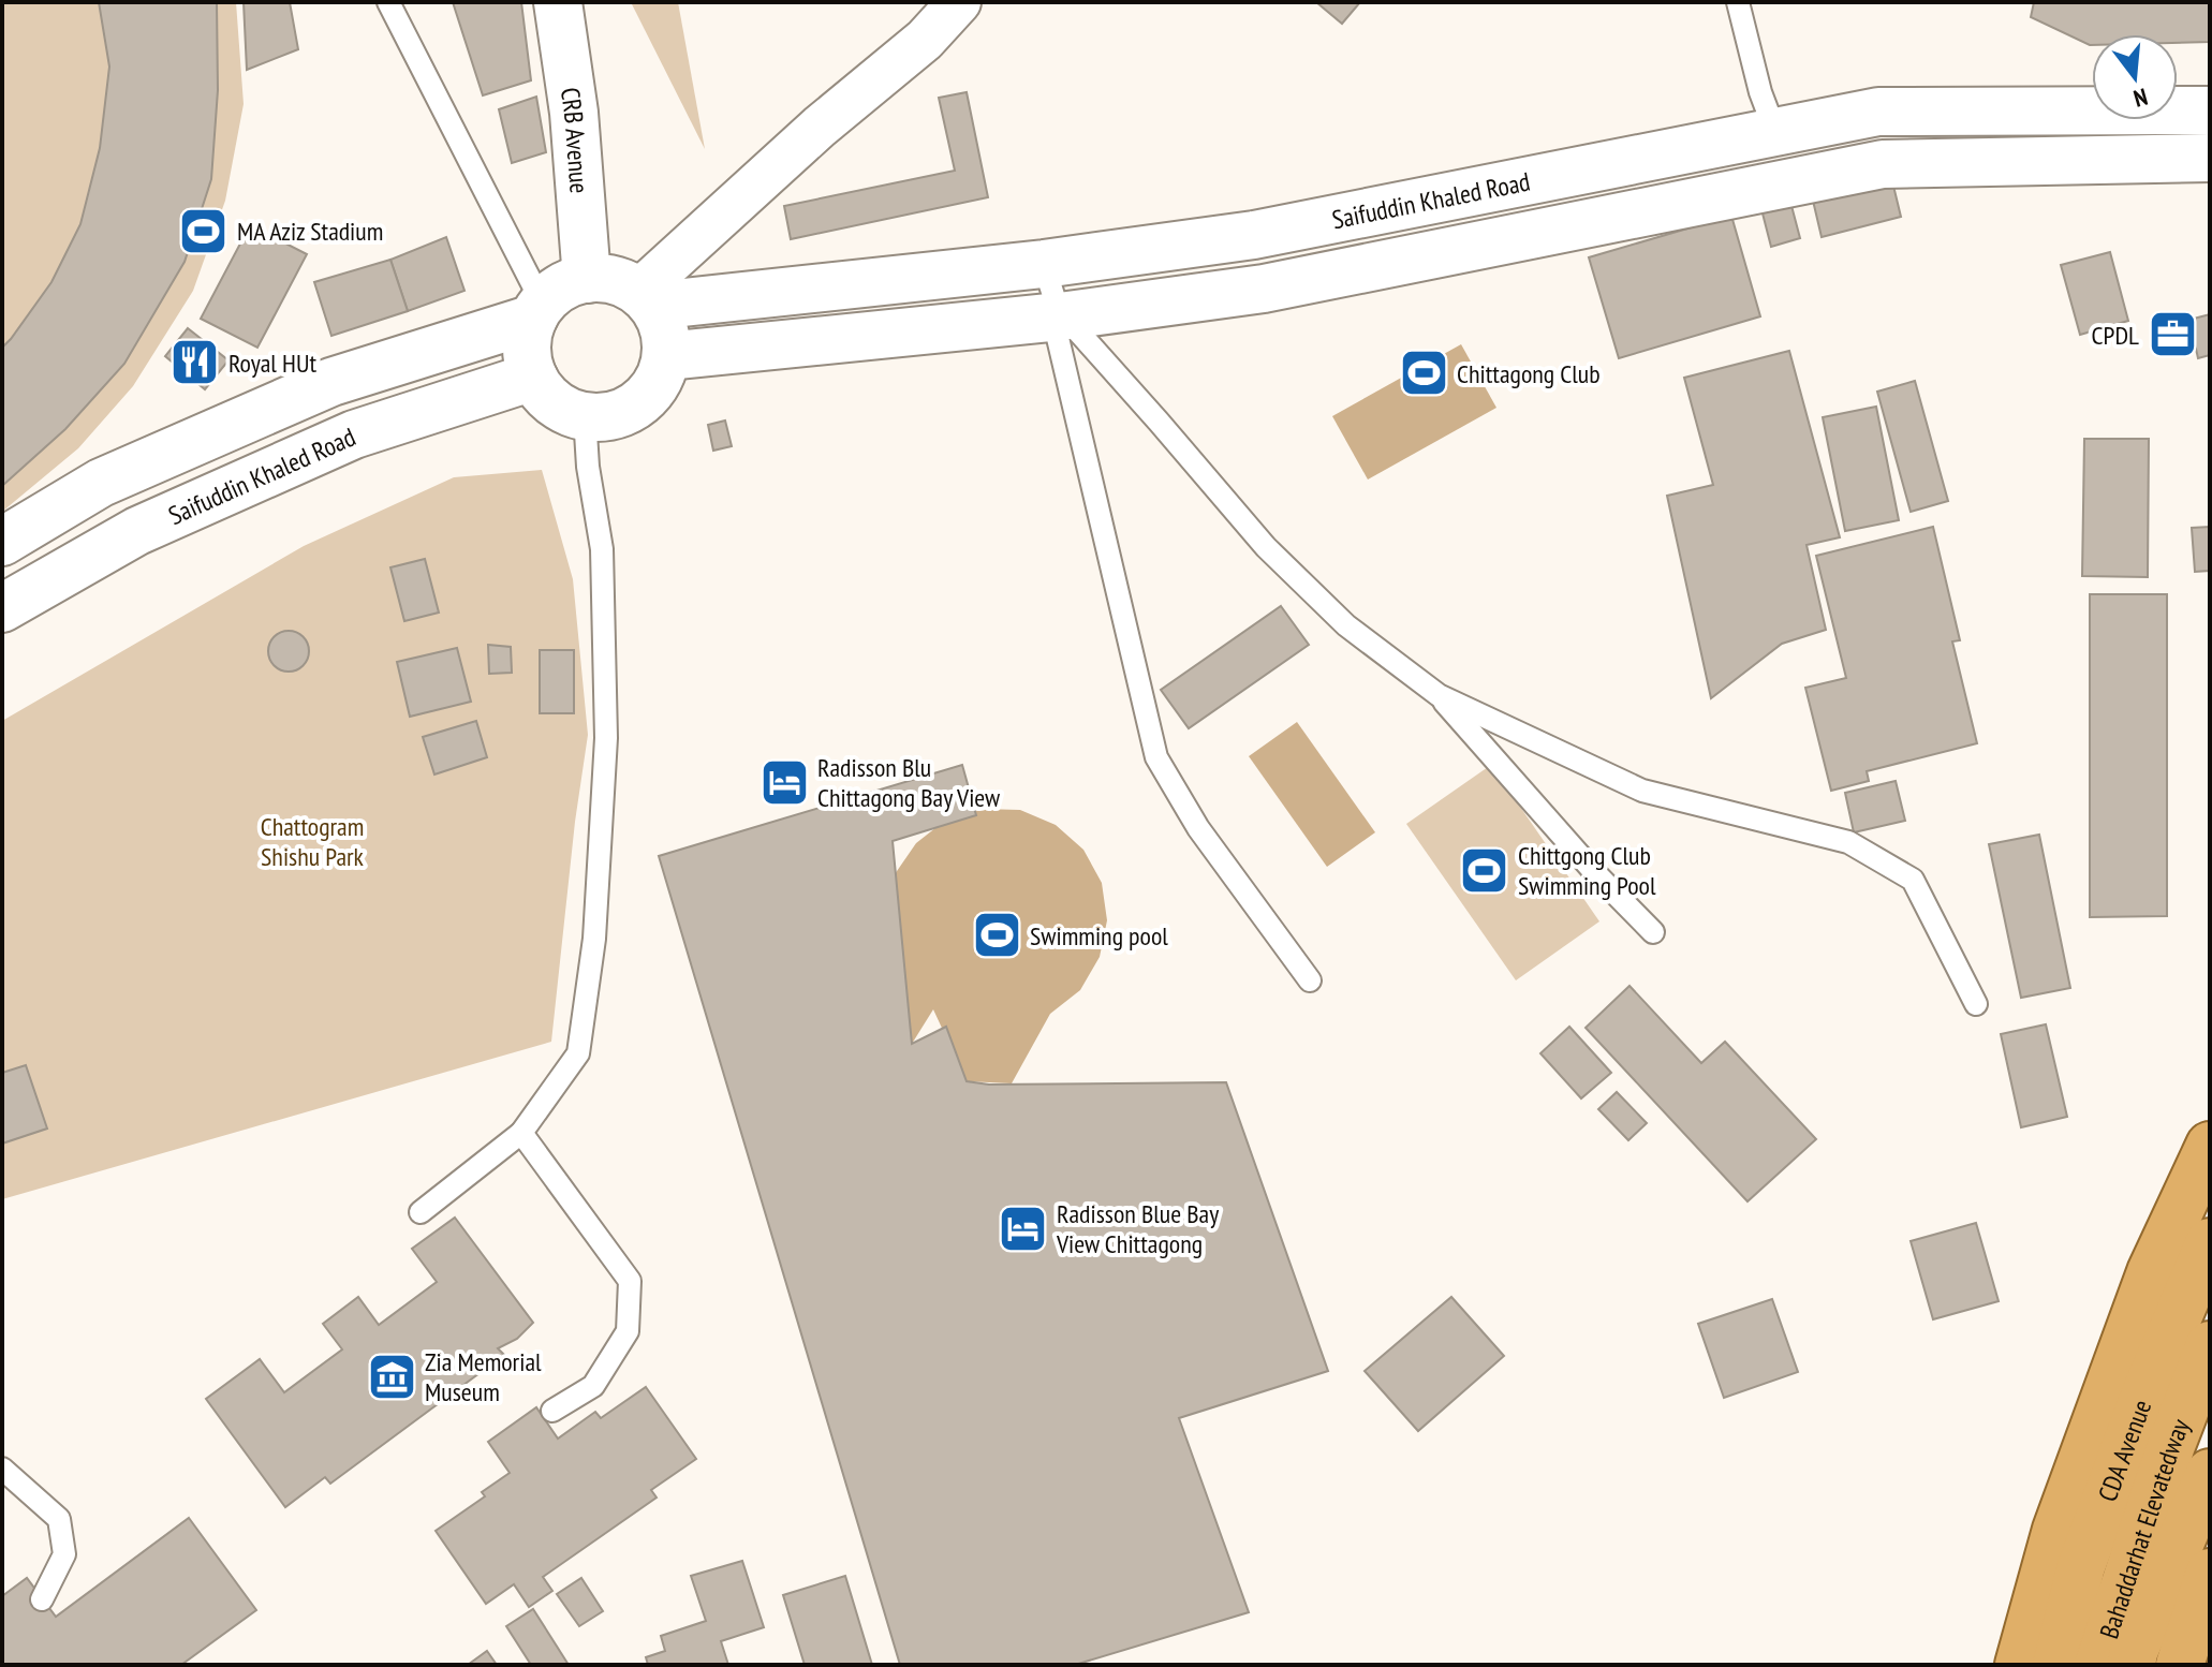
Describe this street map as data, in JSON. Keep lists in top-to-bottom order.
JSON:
{
  "streets": {
    "highway": ["CDA Avenue", "Bahaddarhat Elevatedway"],
    "main road": ["CRB Avenue", "Saifuddin Khaled Road"]
  },
  "crossings": [
    ["CRB Avenue", "Saifuddin Khaled Road"]
  ],
  "parks": ["Chattogram Shishu Park"],
  "places": {
    "sports": [
      "MA Aziz Stadium",
      "Chittagong Club",
      "Chittgong Club Swimming Pool",
      "Swimming pool"
    ],
    "office": ["CPDL"],
    "restaurant": ["Royal HUt"],
    "hotel": ["Radisson Blu Chittagong Bay View", "Radisson Blue Bay View Chittagong"],
    "museum": ["Zia Memorial Museum"]
  },
  "north": "bottom"
}
